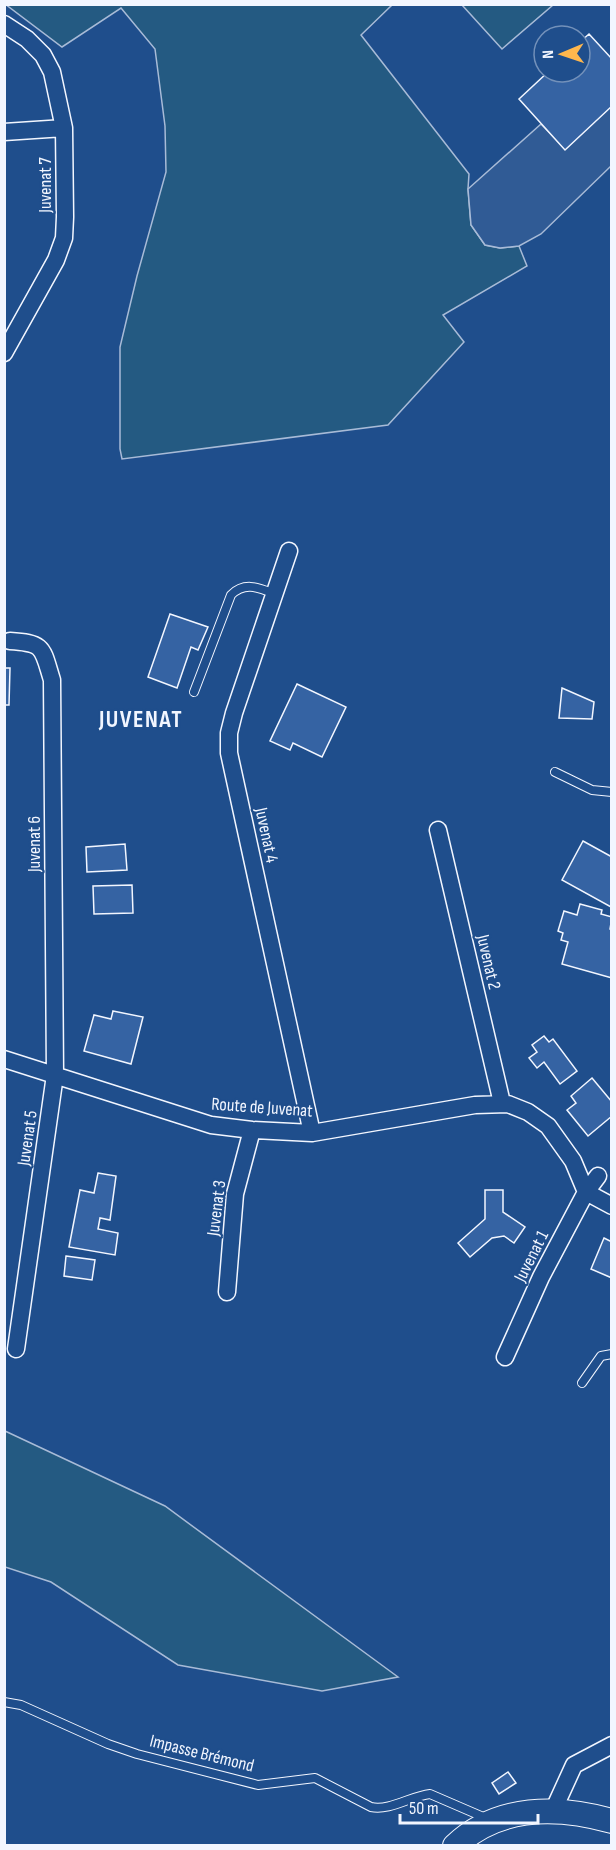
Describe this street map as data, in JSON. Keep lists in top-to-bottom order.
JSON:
{
  "streets": {
    "street": [
      "Juvenat 7",
      "Juvenat 4",
      "Juvenat 6",
      "Juvenat 2",
      "Route de Juvenat",
      "Juvenat 5",
      "Juvenat 3",
      "Juvenat 1"
    ],
    "lane": ["Impasse Brémond"]
  },
  "crossings": [
    ["Juvenat 4", "Route de Juvenat"],
    ["Juvenat 6", "Route de Juvenat"],
    ["Juvenat 6", "Juvenat 5"],
    ["Juvenat 2", "Route de Juvenat"],
    ["Route de Juvenat", "Juvenat 5"],
    ["Route de Juvenat", "Juvenat 3"],
    ["Route de Juvenat", "Juvenat 1"]
  ],
  "districts": ["JUVENAT"],
  "scale_bar": "50 m",
  "north": "left"
}
